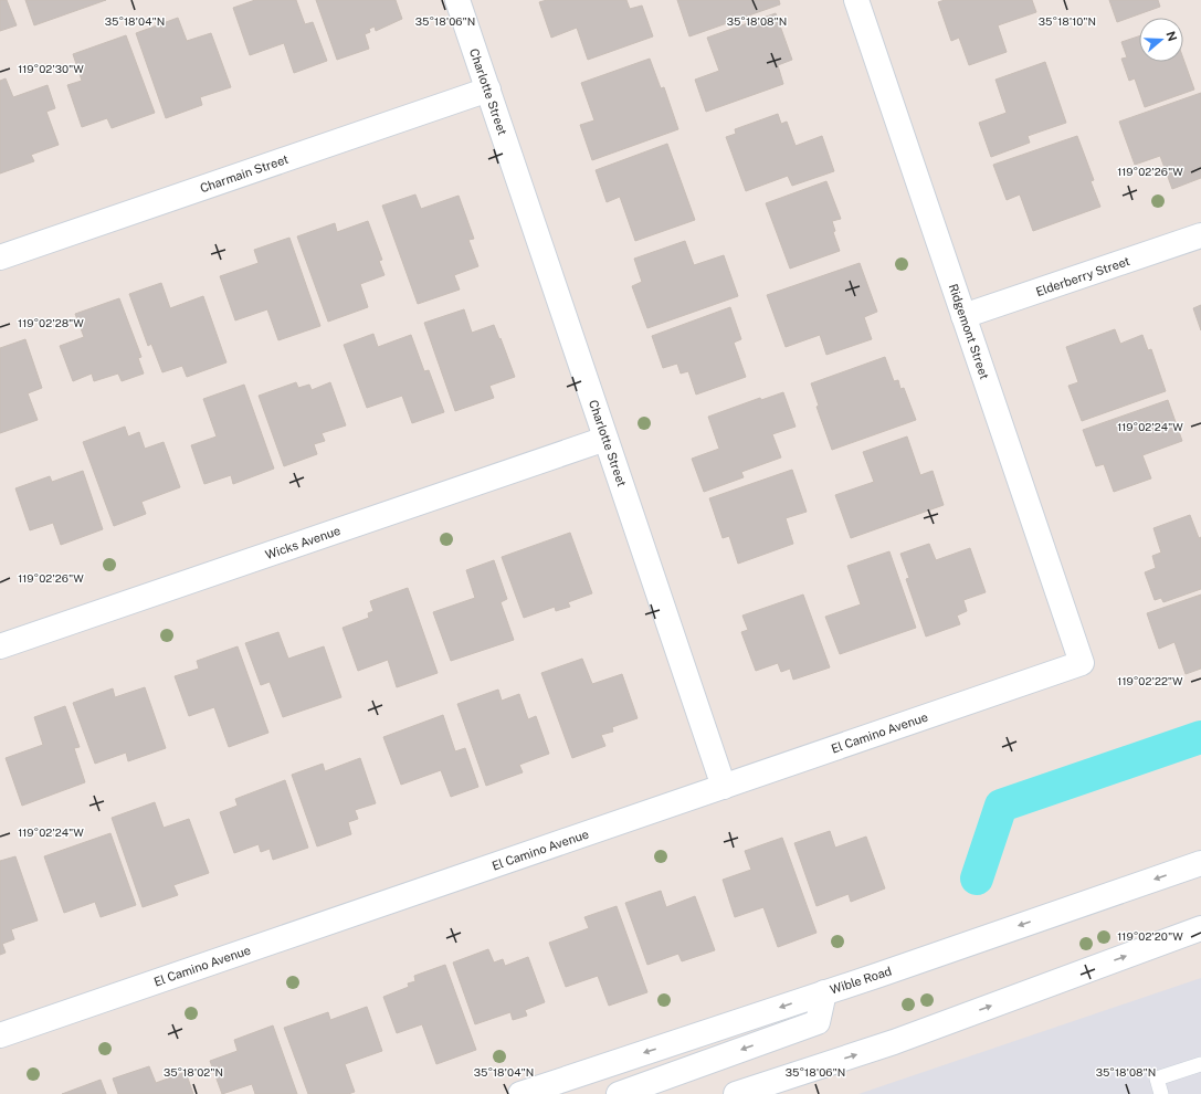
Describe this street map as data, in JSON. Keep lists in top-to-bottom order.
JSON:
{
  "streets": {
    "street": [
      "Charlotte Street",
      "Charmain Street",
      "Elderberry Street",
      "Ridgemont Street",
      "Wicks Avenue",
      "El Camino Avenue",
      "Wible Road"
    ]
  },
  "crossings": [
    ["Charlotte Street", "Charmain Street"],
    ["Charlotte Street", "Wicks Avenue"],
    ["Charlotte Street", "El Camino Avenue"],
    ["Elderberry Street", "Ridgemont Street"],
    ["Ridgemont Street", "El Camino Avenue"]
  ],
  "north": "right",
  "coordinates": [
    "35°18'04\"N",
    "35°18'06\"N",
    "35°18'08\"N",
    "35°18'10\"N",
    "119°02'30\"W",
    "119°02'26\"W",
    "119°02'28\"W",
    "119°02'24\"W",
    "119°02'22\"W",
    "119°02'20\"W",
    "35°18'02\"N"
  ]
}
